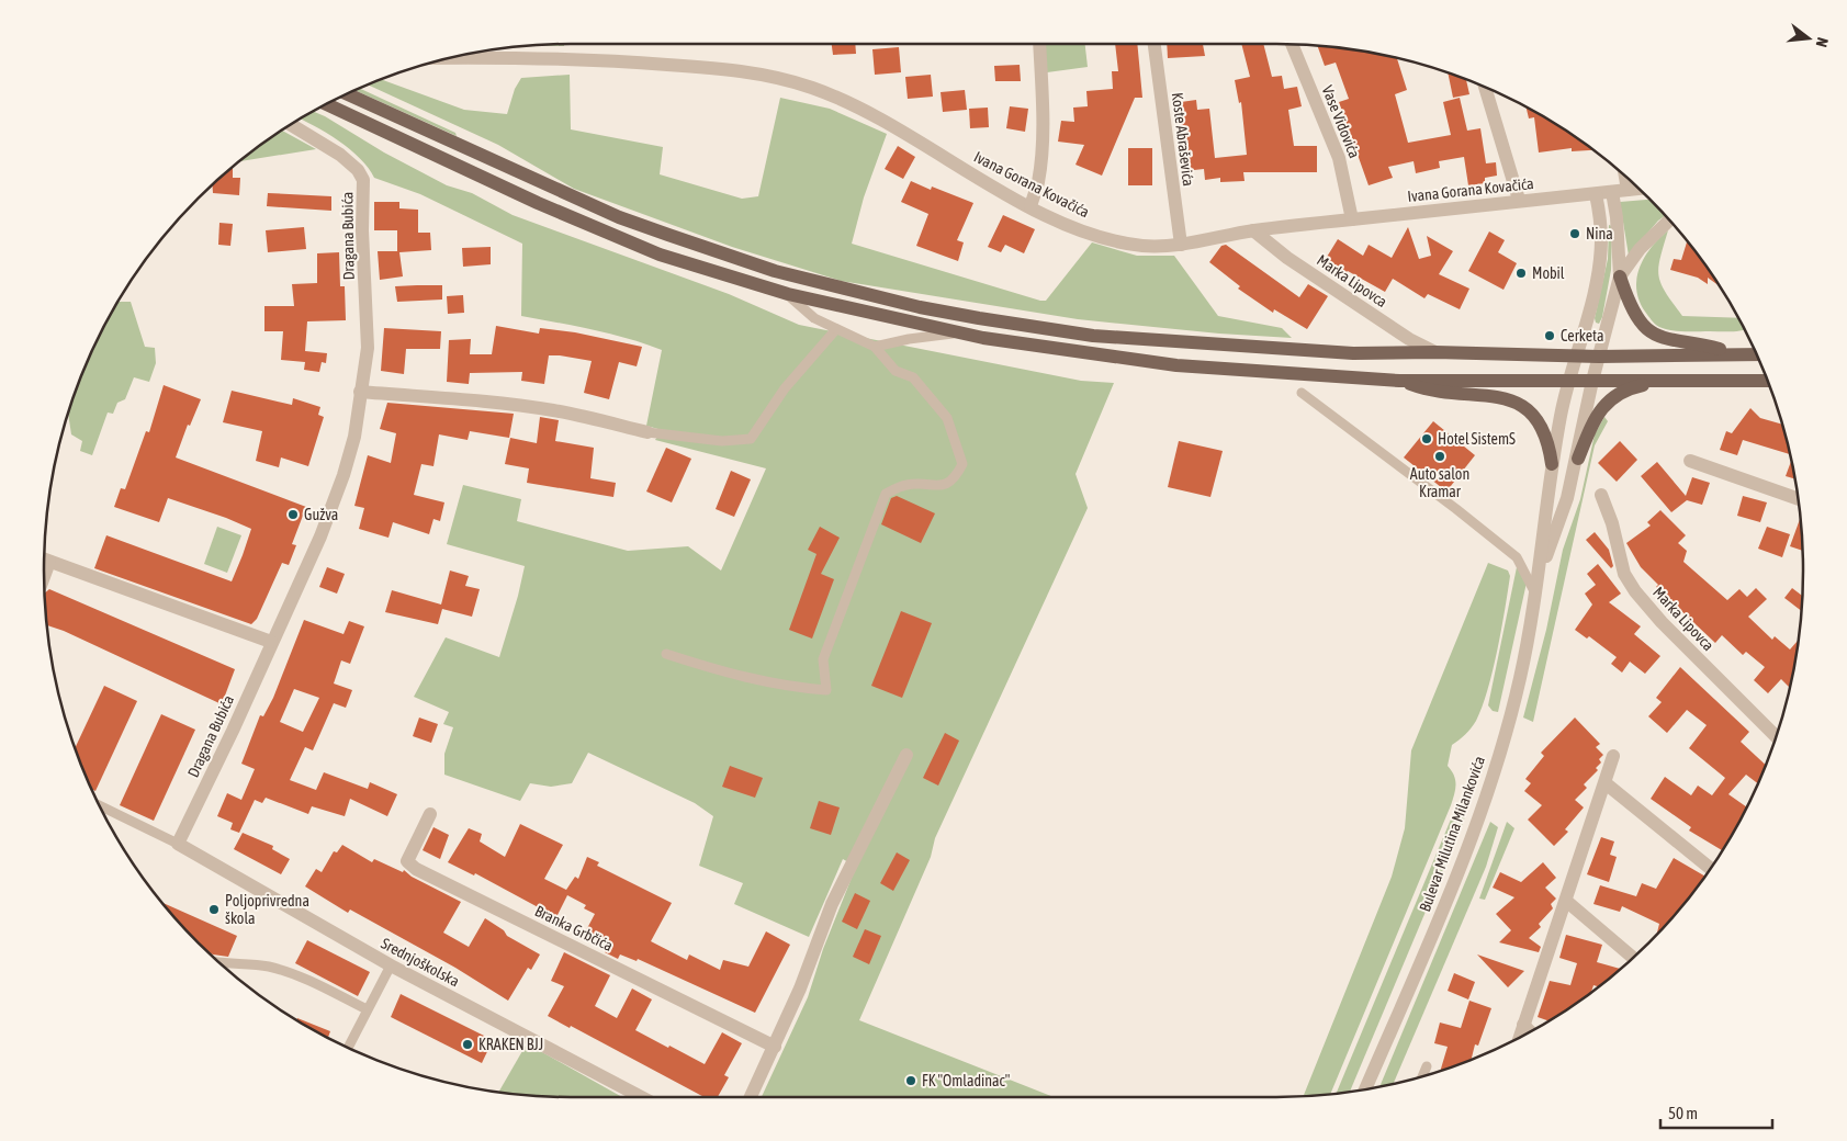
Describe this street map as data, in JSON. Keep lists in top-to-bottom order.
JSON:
{
  "streets": {
    "street": [
      "Vase Vidovića",
      "Koste Abraševića",
      "Ivana Gorana Kovačića",
      "Dragana Bubića",
      "Marka Lipovca",
      "Bulevar Milutina Milankovića",
      "Branka Grbčića",
      "Srednjoškolska"
    ]
  },
  "crossings": [
    ["Vase Vidovića", "Ivana Gorana Kovačića"],
    ["Koste Abraševića", "Ivana Gorana Kovačića"],
    ["Ivana Gorana Kovačića", "Marka Lipovca"],
    ["Ivana Gorana Kovačića", "Bulevar Milutina Milankovića"],
    ["Dragana Bubića", "Srednjoškolska"]
  ],
  "places": [
    "Nina",
    "Mobil",
    "Cerketa",
    "Hotel SistemS",
    "Auto salon Kramar",
    "Gužva",
    "Poljoprivredna škola",
    "KRAKEN BJJ",
    "FK \"Omladinac\""
  ],
  "scale_bar": "50 m",
  "north": "right"
}
